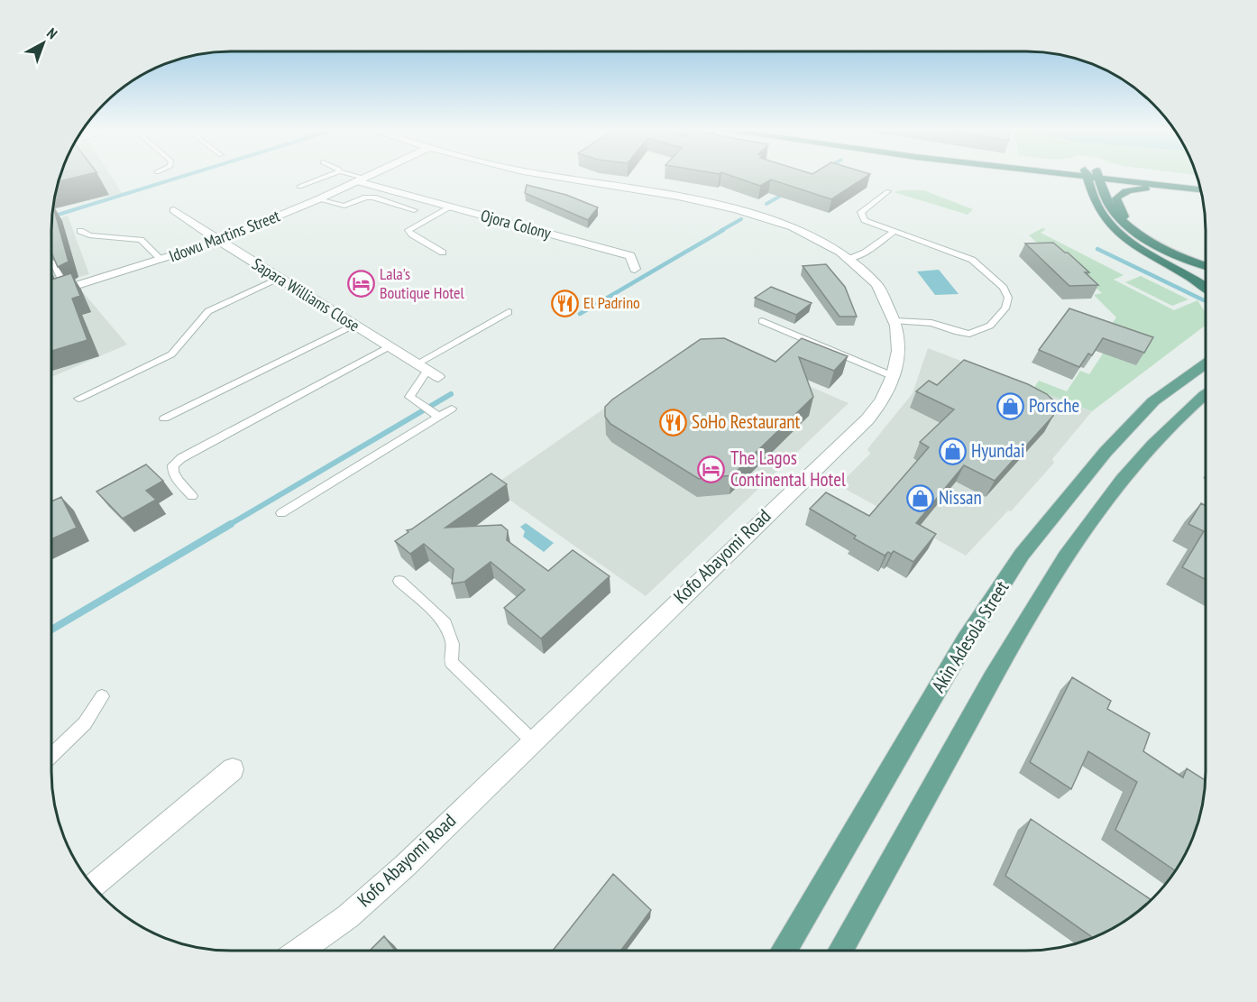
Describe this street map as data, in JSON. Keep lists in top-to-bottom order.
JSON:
{
  "streets": {
    "main road": ["Akin Adesola Street"],
    "street": [
      "Ojora Colony",
      "Idowu Martins Street",
      "Sapara Williams Close",
      "Kofo Abayomi Road"
    ]
  },
  "crossings": [
    ["Ojora Colony", "Idowu Martins Street"],
    ["Idowu Martins Street", "Sapara Williams Close"]
  ],
  "places": {
    "hotel": ["Lala's Boutique Hotel", "The Lagos Continental Hotel"],
    "restaurant": ["El Padrino", "SoHo Restaurant"],
    "shop": ["Porsche", "Hyundai", "Nissan"]
  },
  "north": "top right"
}
